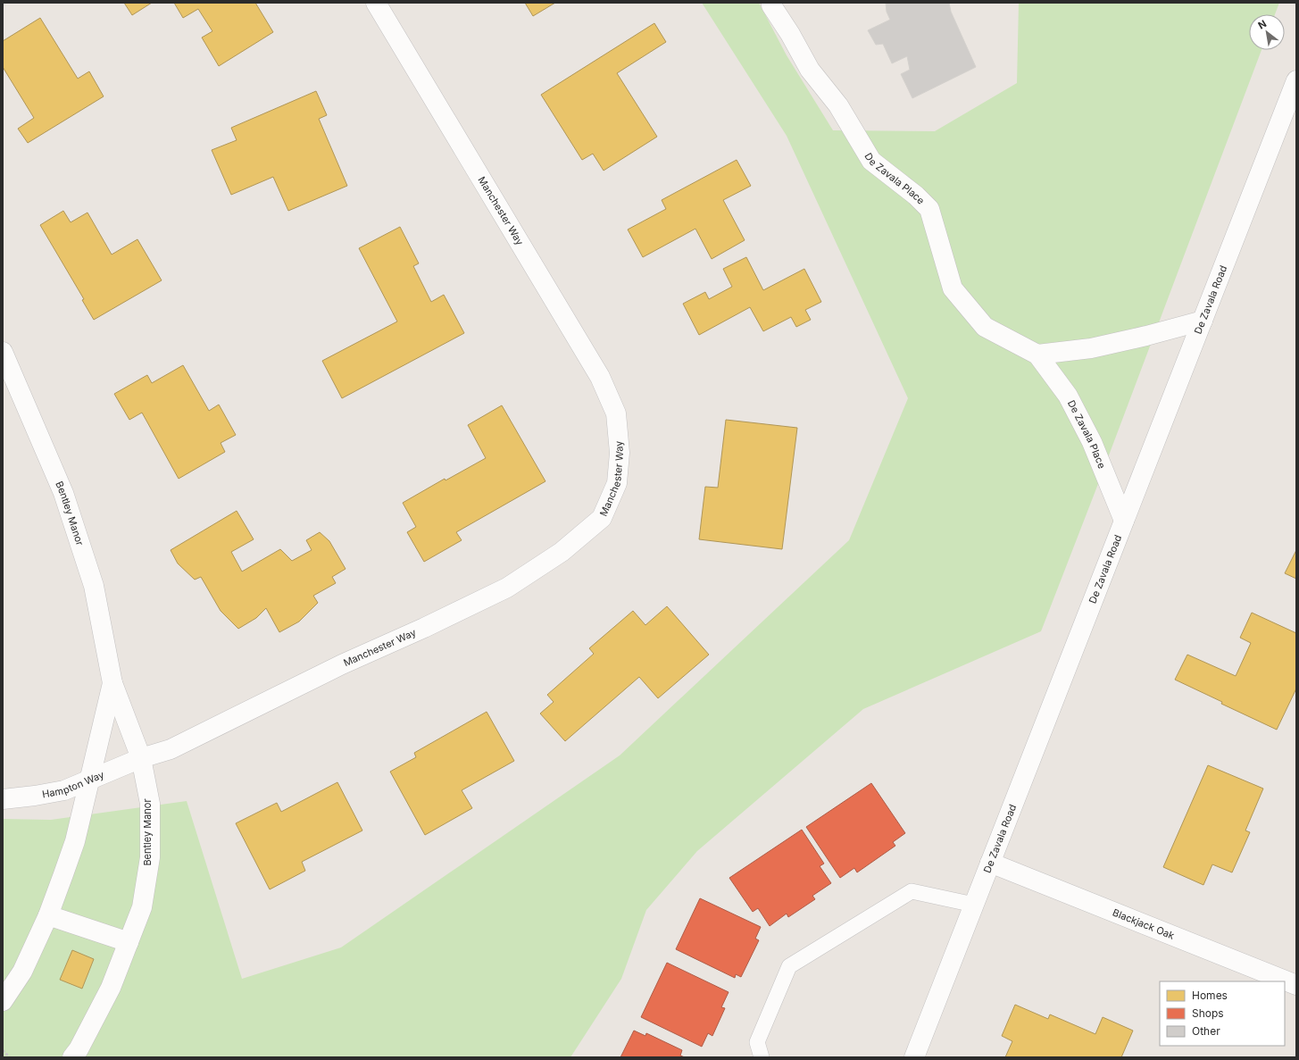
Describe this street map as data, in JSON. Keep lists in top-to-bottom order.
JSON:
{
  "streets": {
    "street": [
      "De Zavala Place",
      "Manchester Way",
      "De Zavala Road",
      "Bentley Manor",
      "Hampton Way",
      "Blackjack Oak"
    ]
  },
  "crossings": [
    ["De Zavala Place", "De Zavala Road"],
    ["Manchester Way", "Bentley Manor"],
    ["Manchester Way", "Hampton Way"],
    ["De Zavala Road", "Blackjack Oak"],
    ["Bentley Manor", "Hampton Way"]
  ],
  "legend": ["Homes", "Shops", "Other"],
  "north": "top left"
}
